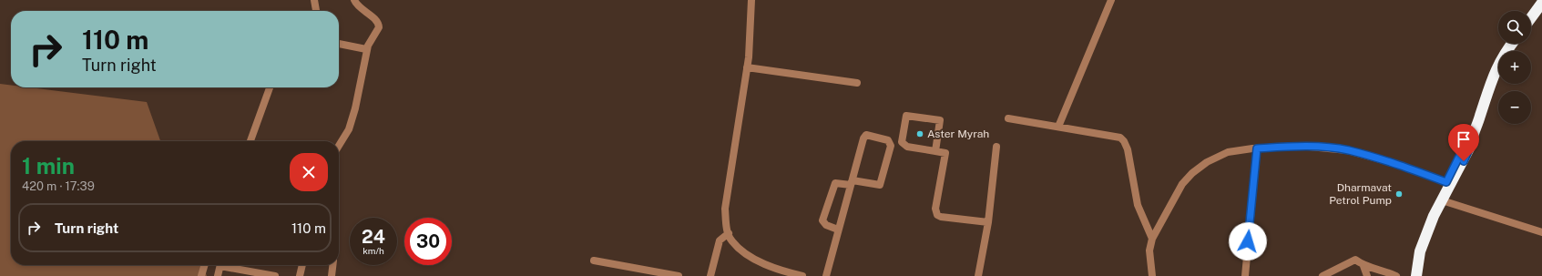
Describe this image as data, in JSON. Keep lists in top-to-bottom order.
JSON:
{
  "places": ["Aster Myrah", "Dharmavat Petrol Pump"],
  "page": {
    "map_buttons": ["+", "−"],
    "turn": ["110 m", "Turn right"],
    "heading": ["1 min", "420 m · 17:39"],
    "list": [
      {
        "name": "Turn right",
        "value": "110 m"
      }
    ],
    "speed": "24 km/h",
    "limit": "30"
  }
}
